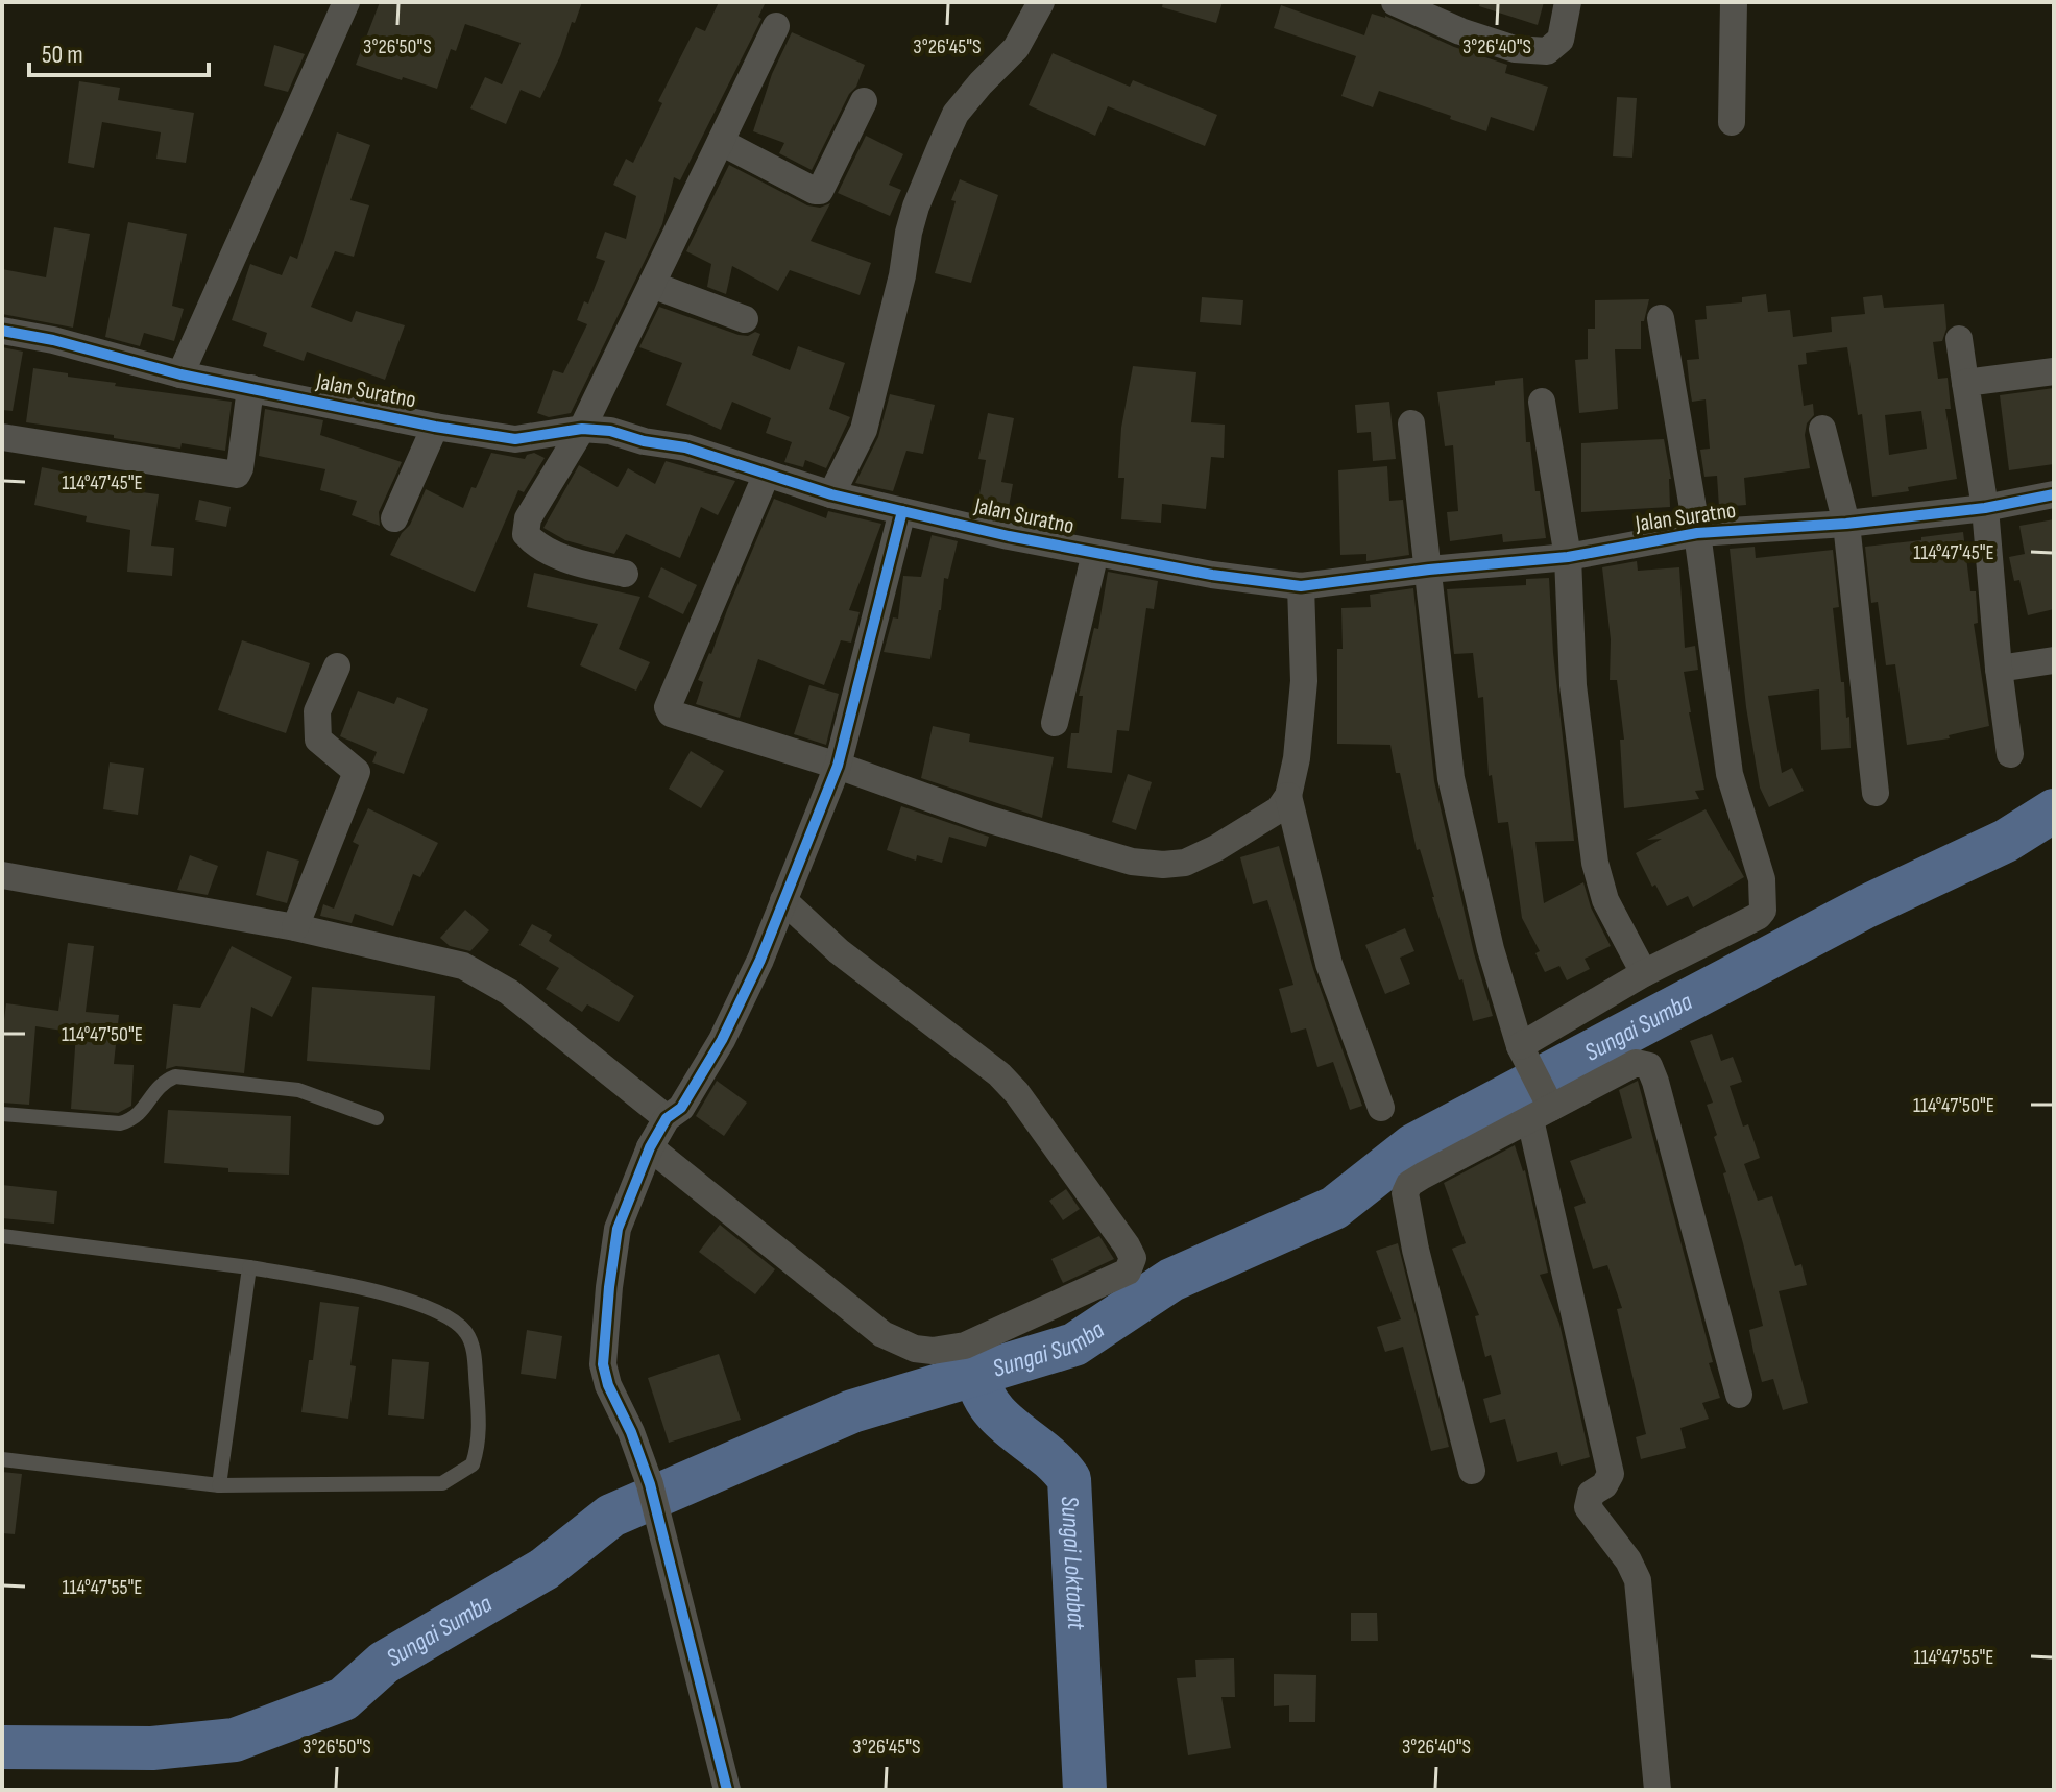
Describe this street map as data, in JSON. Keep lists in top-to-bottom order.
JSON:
{
  "streets": {
    "street": ["Jalan Suratno"]
  },
  "water": ["Sungai Sumba", "Sungai Loktabat"],
  "scale_bar": "50 m",
  "coordinates": [
    "3°26'50\"S",
    "3°26'45\"S",
    "3°26'40\"S",
    "114°47'45\"E",
    "114°47'50\"E",
    "114°47'55\"E"
  ]
}
